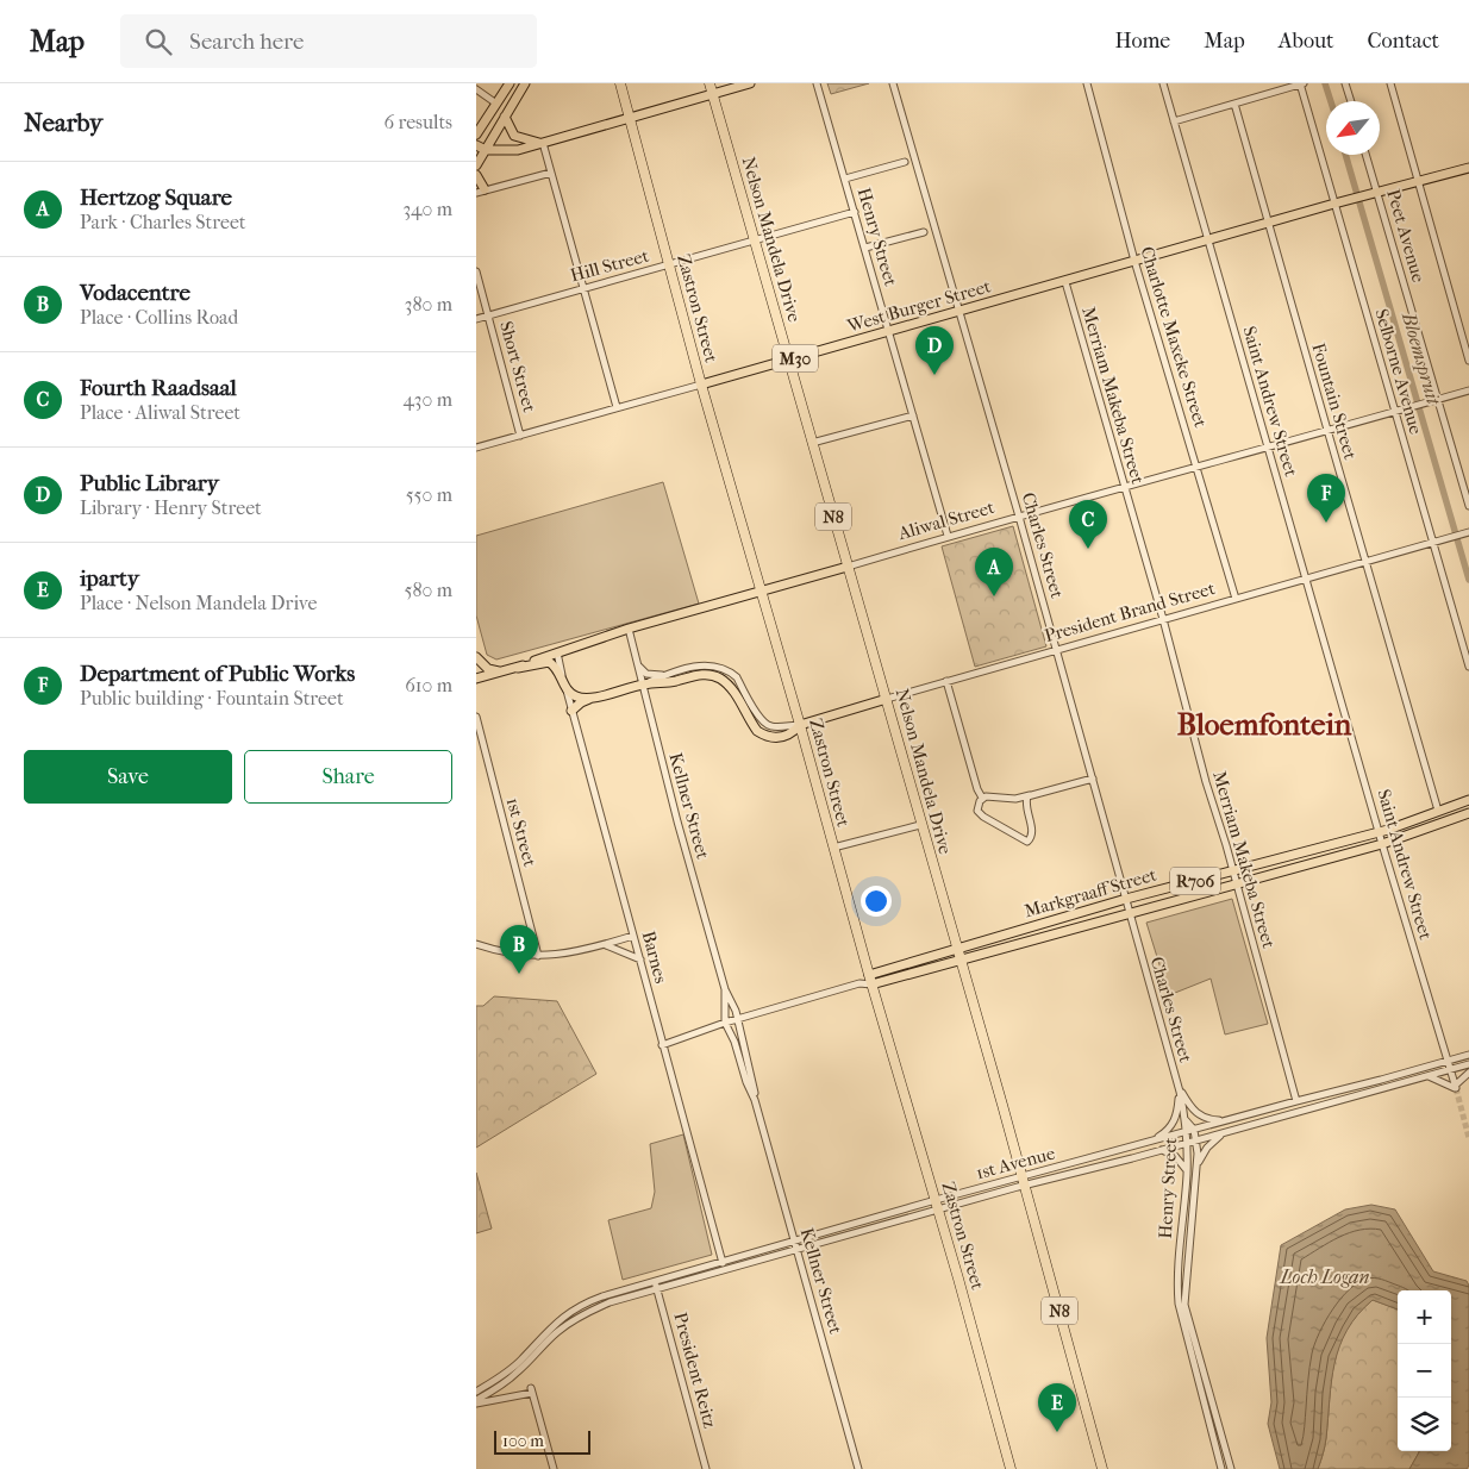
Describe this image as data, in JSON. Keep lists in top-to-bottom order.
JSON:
{
  "streets": {
    "highway": ["Nelson Mandela Drive", "Zastron Street", "N8"],
    "main road": [
      "West Burger Street",
      "M30",
      "Aliwal Street",
      "President Brand Street",
      "R706",
      "Markgraaff Street"
    ],
    "street": [
      "Peet Avenue",
      "Henry Street",
      "Hill Street",
      "Charlotte Maxeke Street",
      "Short Street",
      "Selborne Avenue",
      "Merriam Makeba Street",
      "Saint Andrew Street",
      "Fountain Street",
      "Charles Street",
      "Kellner Street",
      "1st Street",
      "Barnes",
      "1st Avenue",
      "President Reitz"
    ]
  },
  "crossings": [
    ["Peet Avenue", "West Burger Street"],
    ["Peet Avenue", "M30"],
    ["Peet Avenue", "Aliwal Street"],
    ["Henry Street", "Hill Street"],
    ["Henry Street", "West Burger Street"],
    ["Henry Street", "Aliwal Street"],
    ["Henry Street", "Charles Street"],
    ["Henry Street", "1st Avenue"],
    ["Nelson Mandela Drive", "Hill Street"],
    ["Nelson Mandela Drive", "West Burger Street"],
    ["Nelson Mandela Drive", "Aliwal Street"],
    ["Nelson Mandela Drive", "President Brand Street"],
    ["Nelson Mandela Drive", "Markgraaff Street"],
    ["Nelson Mandela Drive", "1st Avenue"],
    ["Hill Street", "Zastron Street"],
    ["Hill Street", "Short Street"],
    ["West Burger Street", "Zastron Street"],
    ["West Burger Street", "Charlotte Maxeke Street"],
    ["West Burger Street", "M30"],
    ["West Burger Street", "Short Street"],
    ["West Burger Street", "Selborne Avenue"],
    ["West Burger Street", "Merriam Makeba Street"],
    ["West Burger Street", "Saint Andrew Street"],
    ["West Burger Street", "Fountain Street"],
    ["West Burger Street", "Charles Street"],
    ["Zastron Street", "Aliwal Street"],
    ["Zastron Street", "President Brand Street"],
    ["Zastron Street", "Markgraaff Street"],
    ["Zastron Street", "1st Avenue"],
    ["Charlotte Maxeke Street", "Aliwal Street"],
    ["Charlotte Maxeke Street", "President Brand Street"],
    ["Selborne Avenue", "Aliwal Street"],
    ["Selborne Avenue", "President Brand Street"],
    ["Merriam Makeba Street", "Aliwal Street"],
    ["Merriam Makeba Street", "President Brand Street"],
    ["Merriam Makeba Street", "Markgraaff Street"],
    ["Merriam Makeba Street", "1st Avenue"],
    ["Saint Andrew Street", "Aliwal Street"],
    ["Saint Andrew Street", "President Brand Street"],
    ["Saint Andrew Street", "Markgraaff Street"],
    ["Saint Andrew Street", "1st Avenue"],
    ["Fountain Street", "Aliwal Street"],
    ["Fountain Street", "President Brand Street"],
    ["Fountain Street", "Markgraaff Street"],
    ["Aliwal Street", "Charles Street"],
    ["Aliwal Street", "Kellner Street"],
    ["Aliwal Street", "Barnes"],
    ["Charles Street", "President Brand Street"],
    ["Charles Street", "Markgraaff Street"],
    ["President Brand Street", "Kellner Street"],
    ["Kellner Street", "Markgraaff Street"],
    ["Kellner Street", "1st Avenue"],
    ["Markgraaff Street", "Barnes"],
    ["Barnes", "1st Avenue"],
    ["1st Avenue", "President Reitz"]
  ],
  "districts": ["Bloemfontein"],
  "water": ["Bloemspruit", "Loch Logan"],
  "scale_bar": "100 m",
  "north": "bottom left",
  "page": {
    "header": "Map",
    "search": "Search here",
    "nav": [
      "Home",
      "Map",
      "About",
      "Contact"
    ],
    "heading": ["Nearby", "6 results"],
    "list": [
      {
        "mark": "A",
        "name": "Hertzog Square",
        "note": "Park · Charles Street",
        "value": "340 m"
      },
      {
        "mark": "B",
        "name": "Vodacentre",
        "note": "Place · Collins Road",
        "value": "380 m"
      },
      {
        "mark": "C",
        "name": "Fourth Raadsaal",
        "note": "Place · Aliwal Street",
        "value": "430 m"
      },
      {
        "mark": "D",
        "name": "Public Library",
        "note": "Library · Henry Street",
        "value": "550 m"
      },
      {
        "mark": "E",
        "name": "iparty",
        "note": "Place · Nelson Mandela Drive",
        "value": "580 m"
      },
      {
        "mark": "F",
        "name": "Department of Public Works",
        "note": "Public building · Fountain Street",
        "value": "610 m"
      }
    ],
    "pins": [
      "D",
      "F",
      "C",
      "A",
      "B",
      "E"
    ],
    "buttons": ["Save", "Share"],
    "map_buttons": ["+", "−"],
    "scale": "100 m"
  }
}
